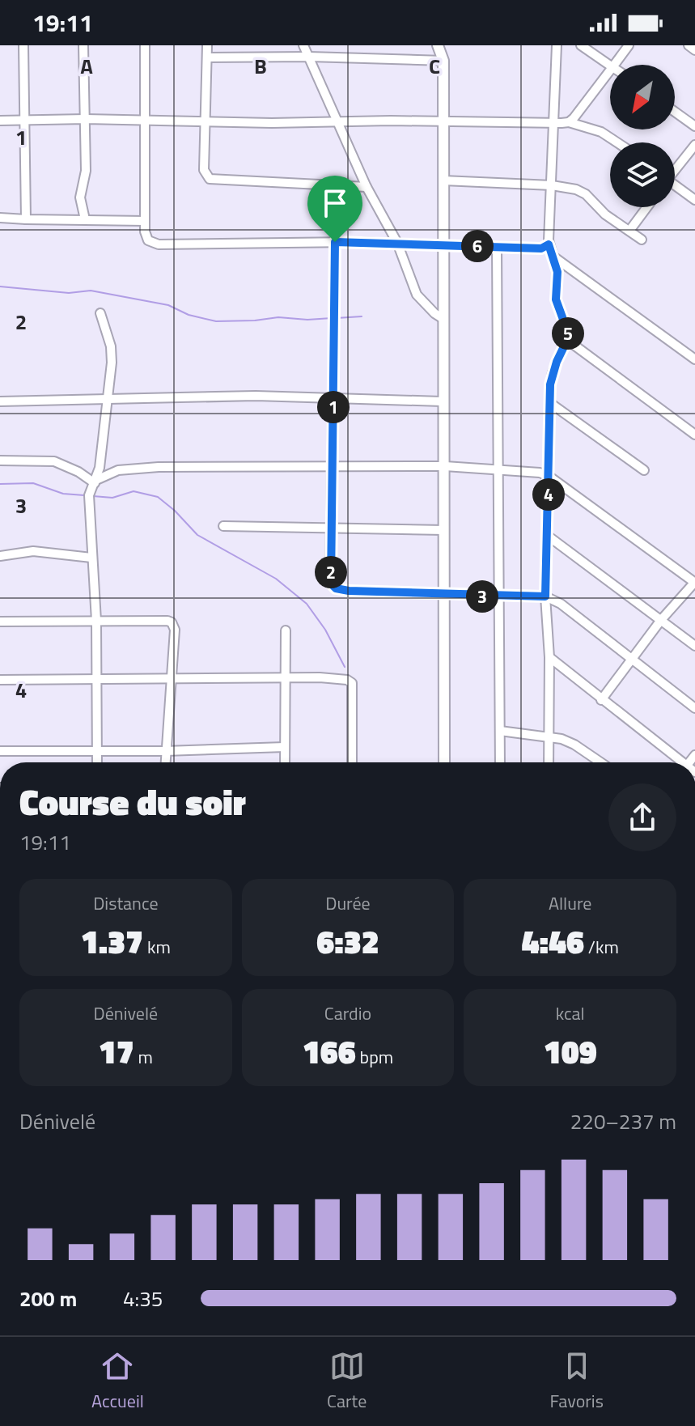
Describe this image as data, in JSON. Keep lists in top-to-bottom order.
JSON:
{
  "north": "bottom left",
  "page": {
    "status": "19:11",
    "pins": [
      "6",
      "5",
      "1",
      "4",
      "2",
      "3"
    ],
    "heading": ["Course du soir", "19:11"],
    "stats": [
      ["Distance", "1.37 km"],
      ["Durée", "6:32"],
      ["Allure", "4:46 /km"],
      ["Dénivelé", "17 m"],
      ["Cardio", "166 bpm"],
      ["kcal", "109"]
    ],
    "chart": ["Dénivelé", "220–237 m"],
    "list": [
      {
        "name": "200 m",
        "note": "4:35"
      }
    ],
    "tabs": ["Accueil", "Carte", "Favoris"]
  },
  "grid": {
    "columns": ["A", "B", "C"],
    "rows": [
      "1",
      "2",
      "3",
      "4"
    ]
  }
}
